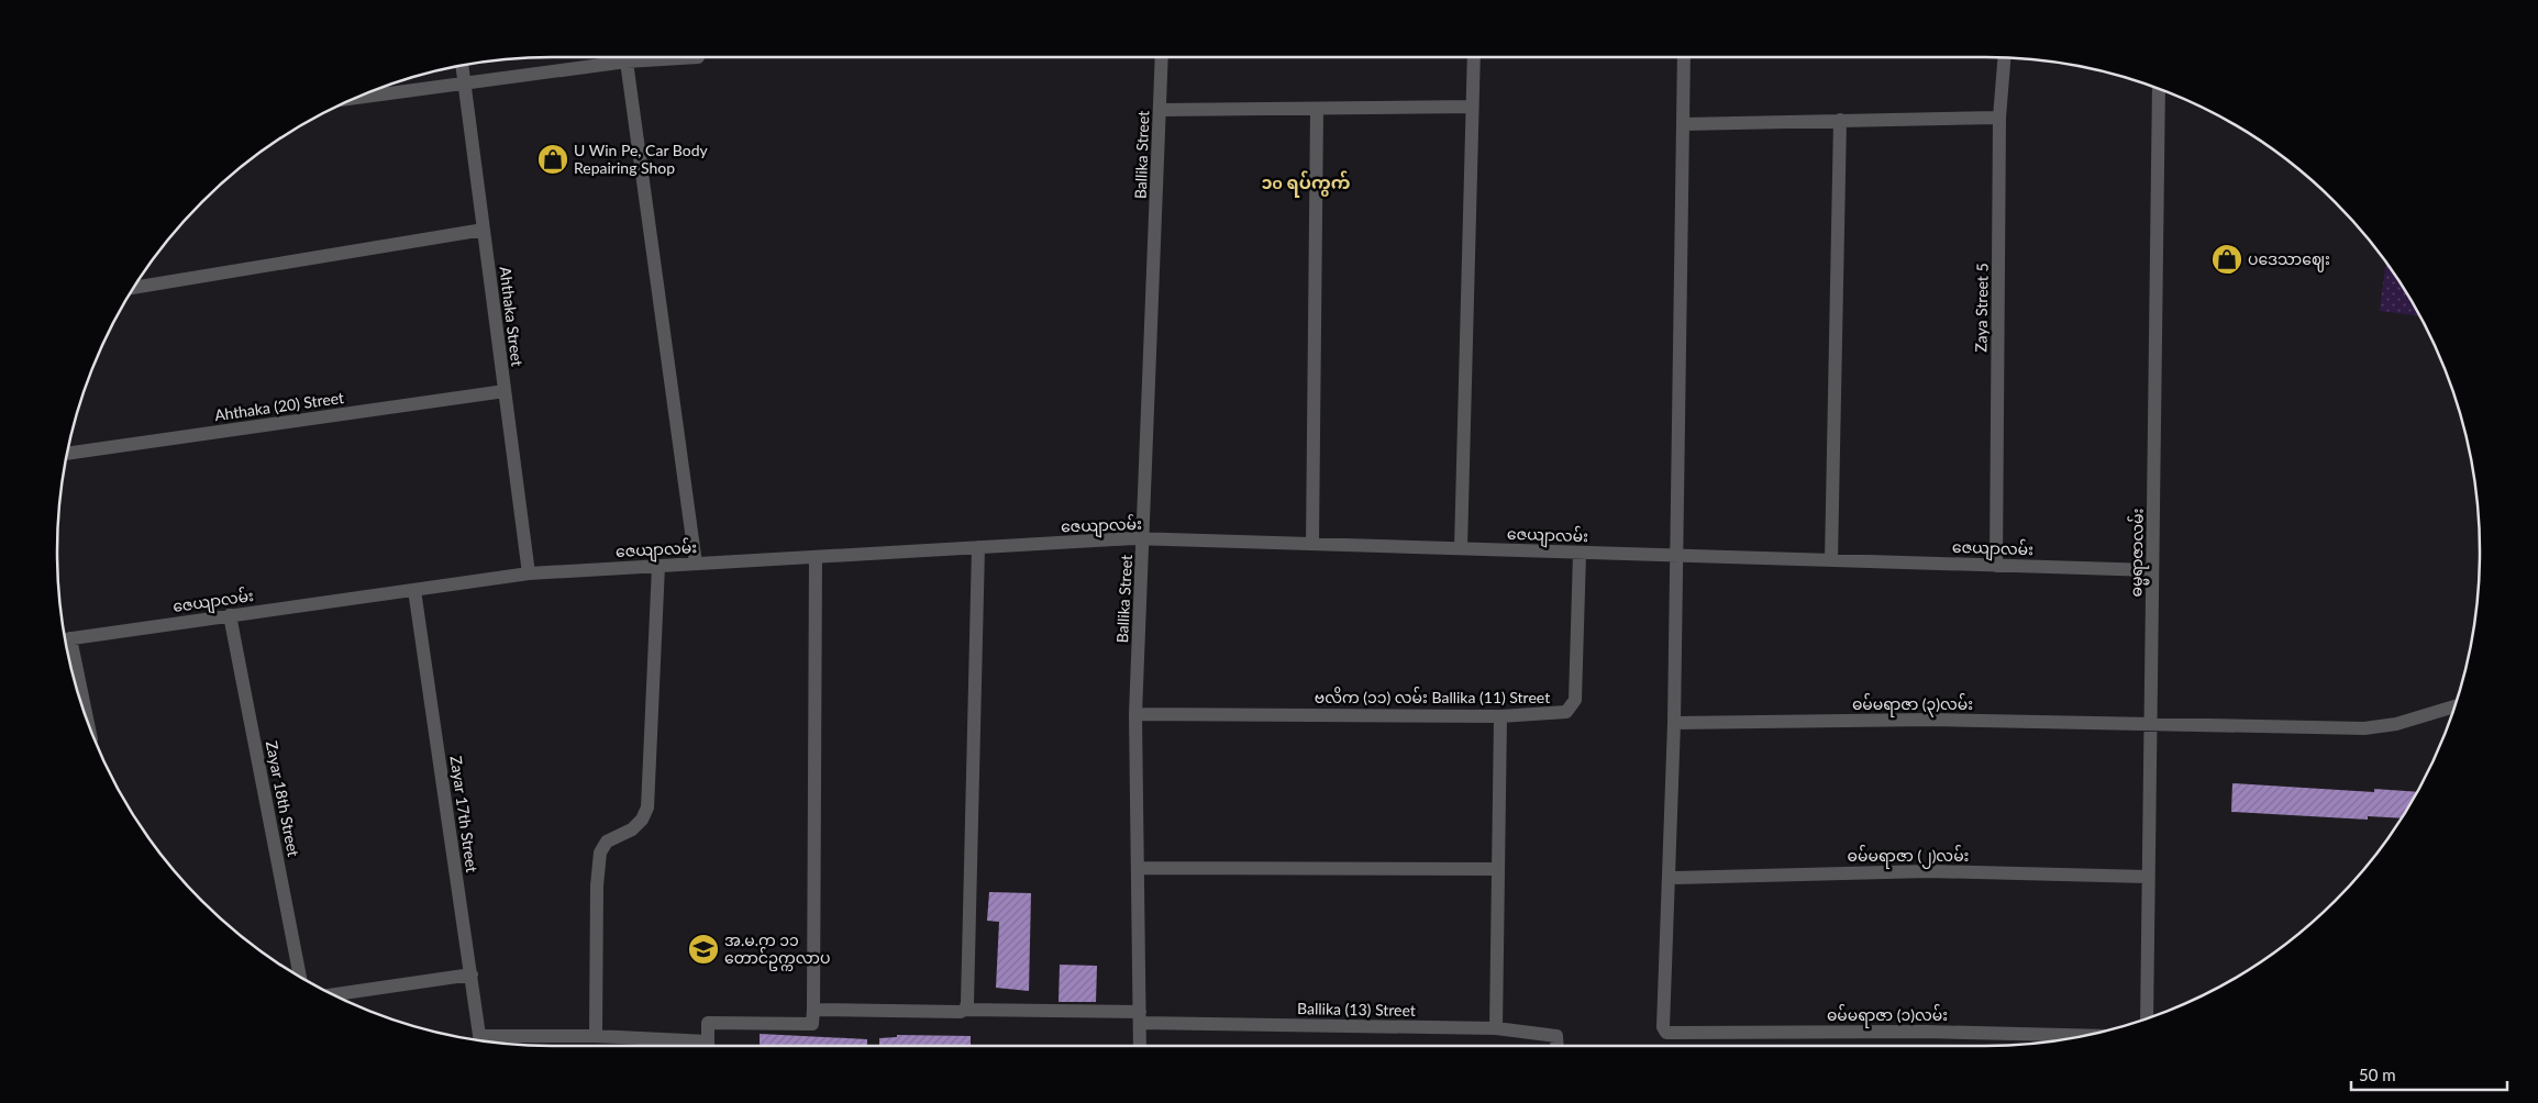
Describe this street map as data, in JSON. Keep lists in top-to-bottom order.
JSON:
{
  "streets": {
    "street": [
      "Ballika Street",
      "Zaya Street 5",
      "Ahthaka Street",
      "Ahthaka (20) Street",
      "ဇေယျာလမ်း",
      "ဓမ္မရာဇာလမ်း",
      "ဗလိက (၁၁) လမ်း Ballika (11) Street",
      "ဓမ်မရာဇာ (၃)လမ်း",
      "Zayar 18th Street",
      "Zayar 17th Street",
      "ဓမ်မရာဇာ (၂)လမ်း",
      "Ballika (13) Street",
      "ဓမ်မရာဇာ (၁)လမ်း"
    ]
  },
  "crossings": [
    ["Ballika Street", "ဇေယျာလမ်း"],
    ["Ballika Street", "ဗလိက (၁၁) လမ်း Ballika (11) Street"],
    ["Ballika Street", "Ballika (13) Street"],
    ["Zaya Street 5", "ဇေယျာလမ်း"],
    ["Ahthaka Street", "Ahthaka (20) Street"],
    ["Ahthaka Street", "ဇေယျာလမ်း"],
    ["ဇေယျာလမ်း", "ဓမ္မရာဇာလမ်း"],
    ["ဇေယျာလမ်း", "ဗလိက (၁၁) လမ်း Ballika (11) Street"],
    ["ဇေယျာလမ်း", "Zayar 18th Street"],
    ["ဇေယျာလမ်း", "Zayar 17th Street"],
    ["ဓမ္မရာဇာလမ်း", "ဓမ်မရာဇာ (၃)လမ်း"],
    ["ဓမ္မရာဇာလမ်း", "ဓမ်မရာဇာ (၂)လမ်း"],
    ["ဓမ်မရာဇာ (၂)လမ်း", "ဓမ်မရာဇာ (၁)လမ်း"]
  ],
  "districts": ["၁o ရပ်ကွက်"],
  "places": {
    "shop": ["U Win Pe, Car Body Repairing Shop", "ပဒေသာဈေး"],
    "school or university": ["အ.မ.က ၁၁ တောင်ဥက္ကလာပ"]
  },
  "scale_bar": "50 m"
}
